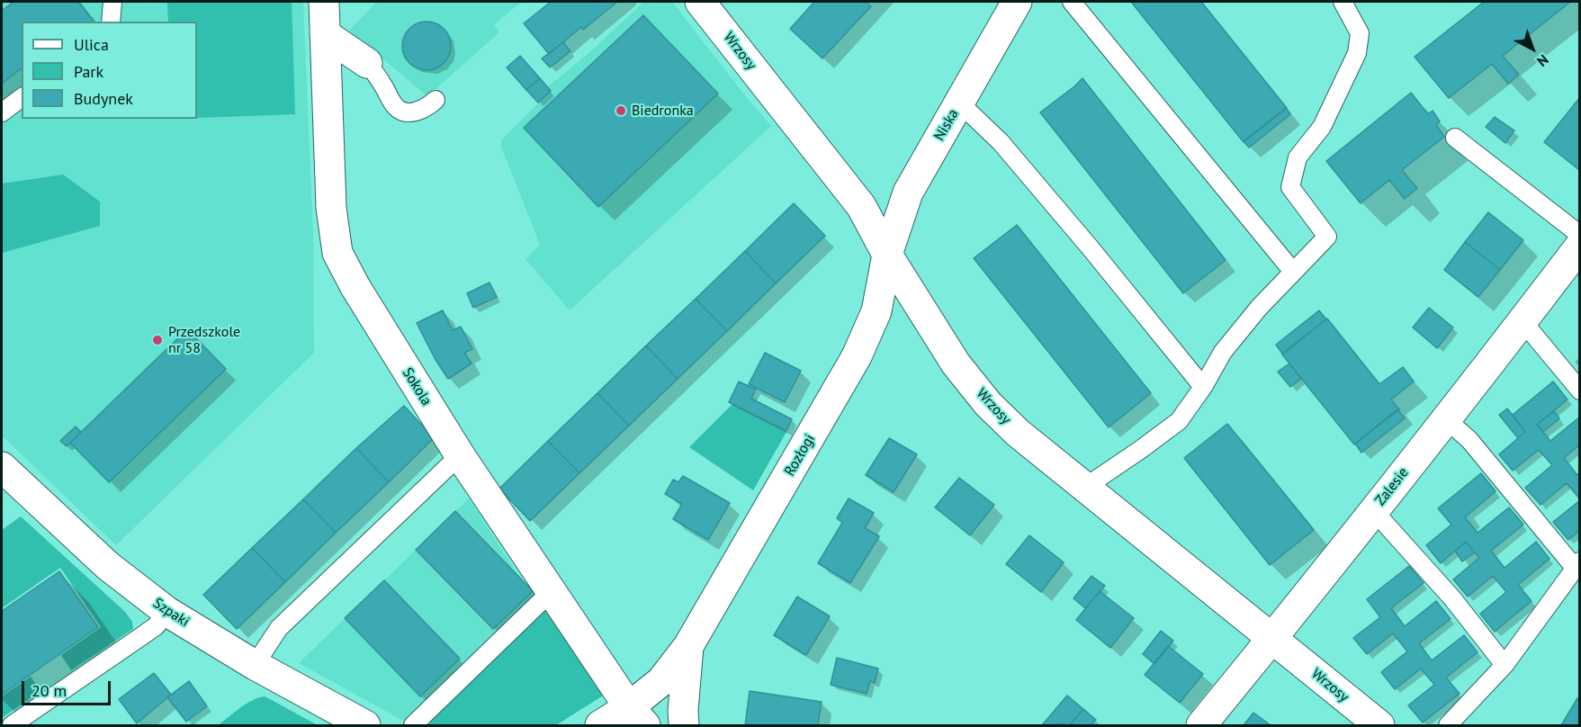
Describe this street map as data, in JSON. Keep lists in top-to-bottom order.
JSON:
{
  "streets": {
    "street": [
      "Wrzosy",
      "Niska",
      "Sokola",
      "Rozłogi",
      "Zalesie",
      "Szpaki"
    ]
  },
  "crossings": [
    ["Wrzosy", "Niska"],
    ["Wrzosy", "Rozłogi"],
    ["Wrzosy", "Zalesie"],
    ["Niska", "Rozłogi"],
    ["Sokola", "Rozłogi"]
  ],
  "places": ["Biedronka", "Przedszkole nr 58"],
  "legend": ["Ulica", "Park", "Budynek"],
  "scale_bar": "20 m",
  "north": "bottom right"
}
